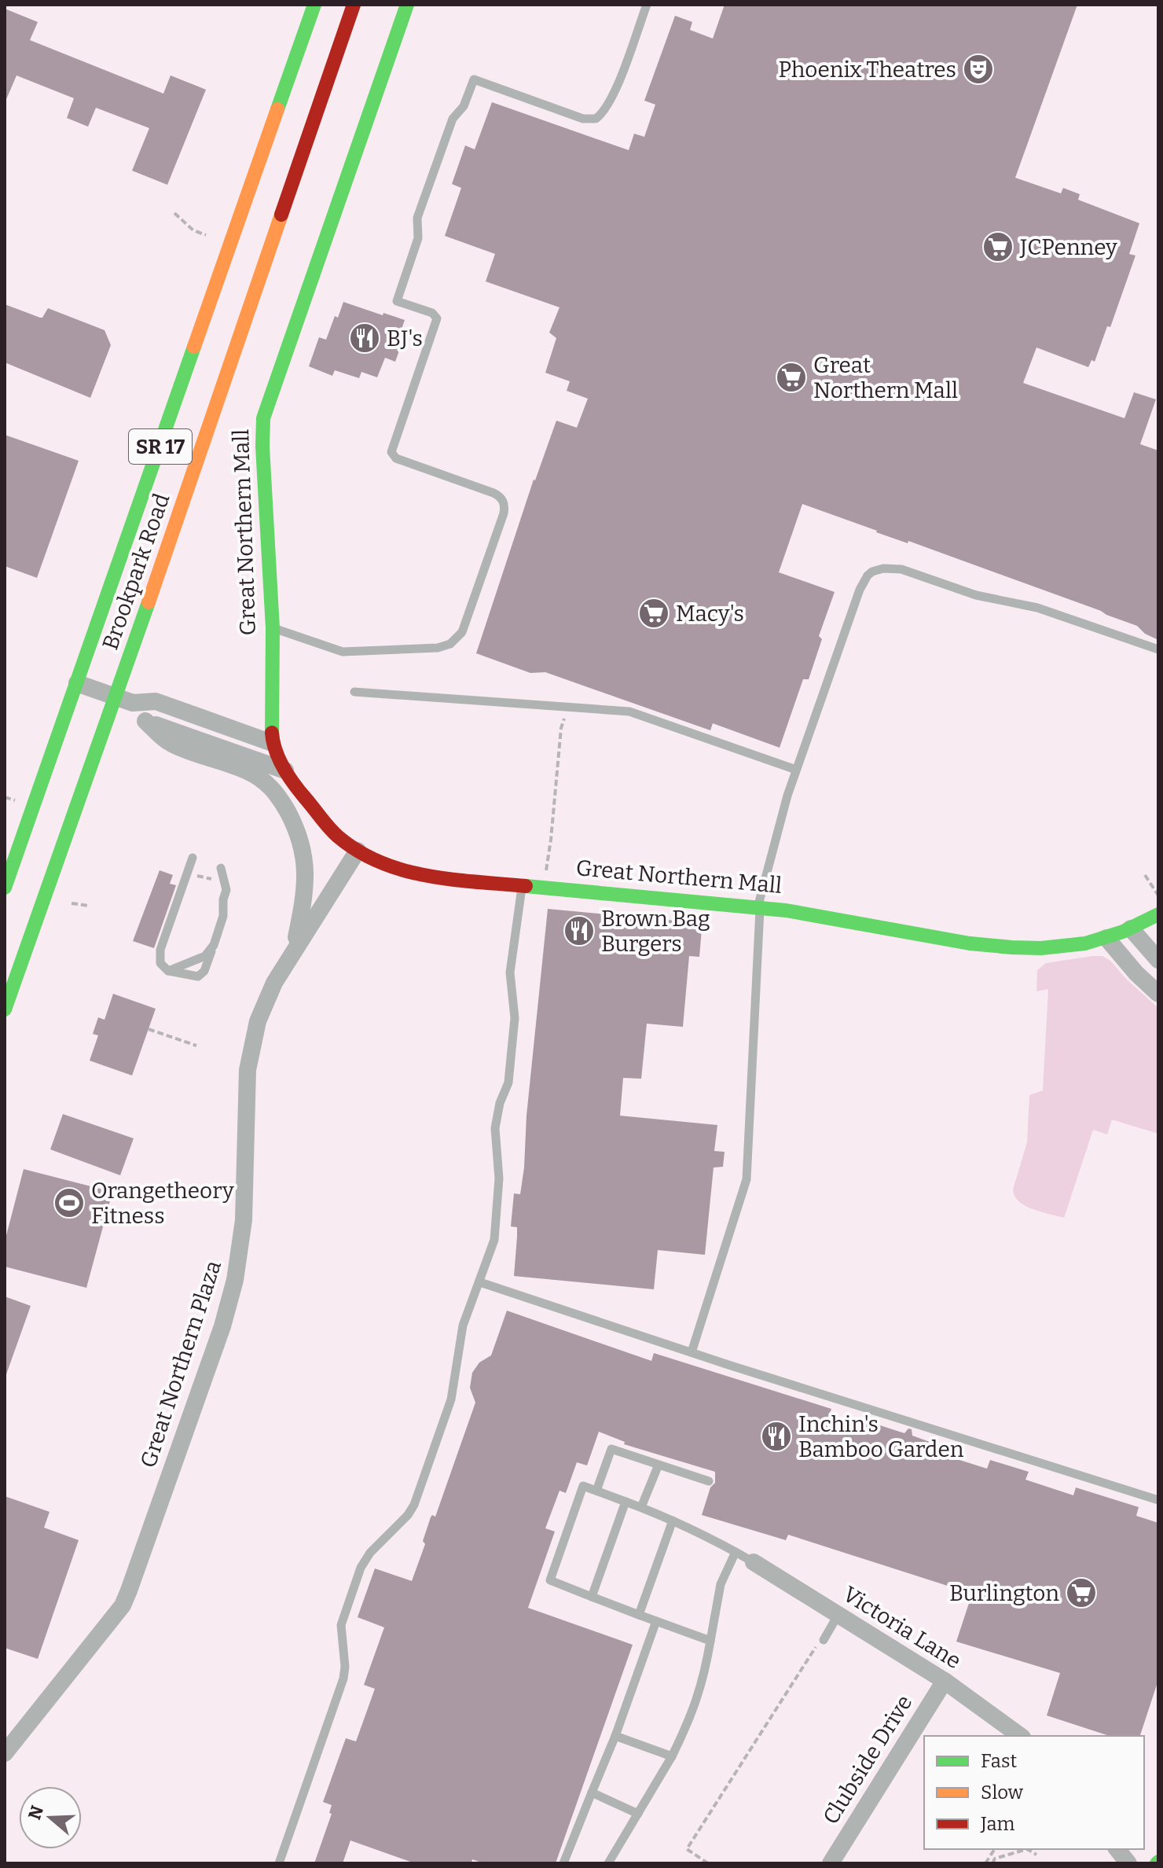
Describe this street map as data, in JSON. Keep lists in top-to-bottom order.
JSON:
{
  "streets": {
    "main road": ["SR 17", "Great Northern Mall", "Brookpark Road"],
    "street": ["Great Northern Plaza", "Victoria Lane", "Clubside Drive"]
  },
  "crossings": [
    ["Great Northern Mall", "Great Northern Plaza"],
    ["Victoria Lane", "Clubside Drive"]
  ],
  "places": {
    "theatre": ["Phoenix Theatres"],
    "supermarket": [
      "JCPenney",
      "Great Northern Mall",
      "Macy's",
      "Burlington"
    ],
    "restaurant": ["BJ's", "Brown Bag Burgers", "Inchin's Bamboo Garden"],
    "sports": ["Orangetheory Fitness"]
  },
  "legend": ["Fast", "Slow", "Jam"],
  "north": "left"
}
